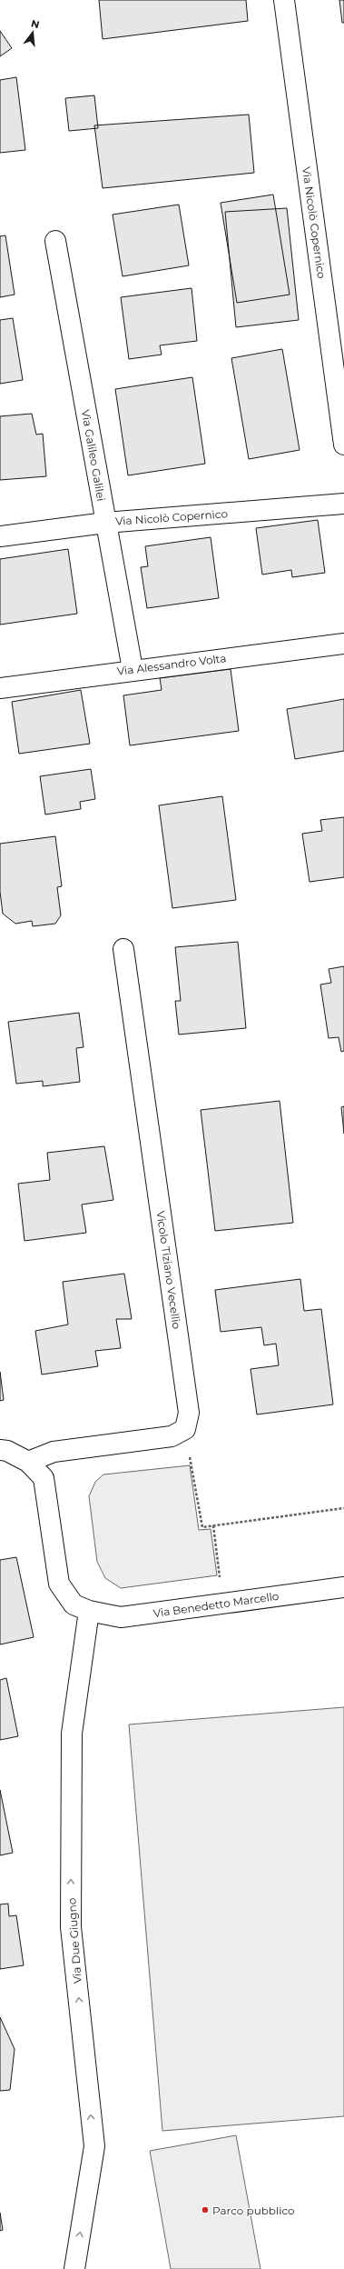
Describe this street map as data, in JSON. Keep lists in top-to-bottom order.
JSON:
{
  "streets": {
    "street": [
      "Via Nicolò Copernico",
      "Via Galileo Galilei",
      "Via Alessandro Volta",
      "Vicolo Tiziano Vecellio",
      "Via Benedetto Marcello",
      "Via Due Giugno"
    ]
  },
  "crossings": [
    ["Via Nicolò Copernico", "Via Galileo Galilei"],
    ["Via Galileo Galilei", "Via Alessandro Volta"],
    ["Via Benedetto Marcello", "Via Due Giugno"]
  ],
  "one_way": ["Via Due Giugno"],
  "places": ["Parco pubblico"],
  "north": "top"
}
